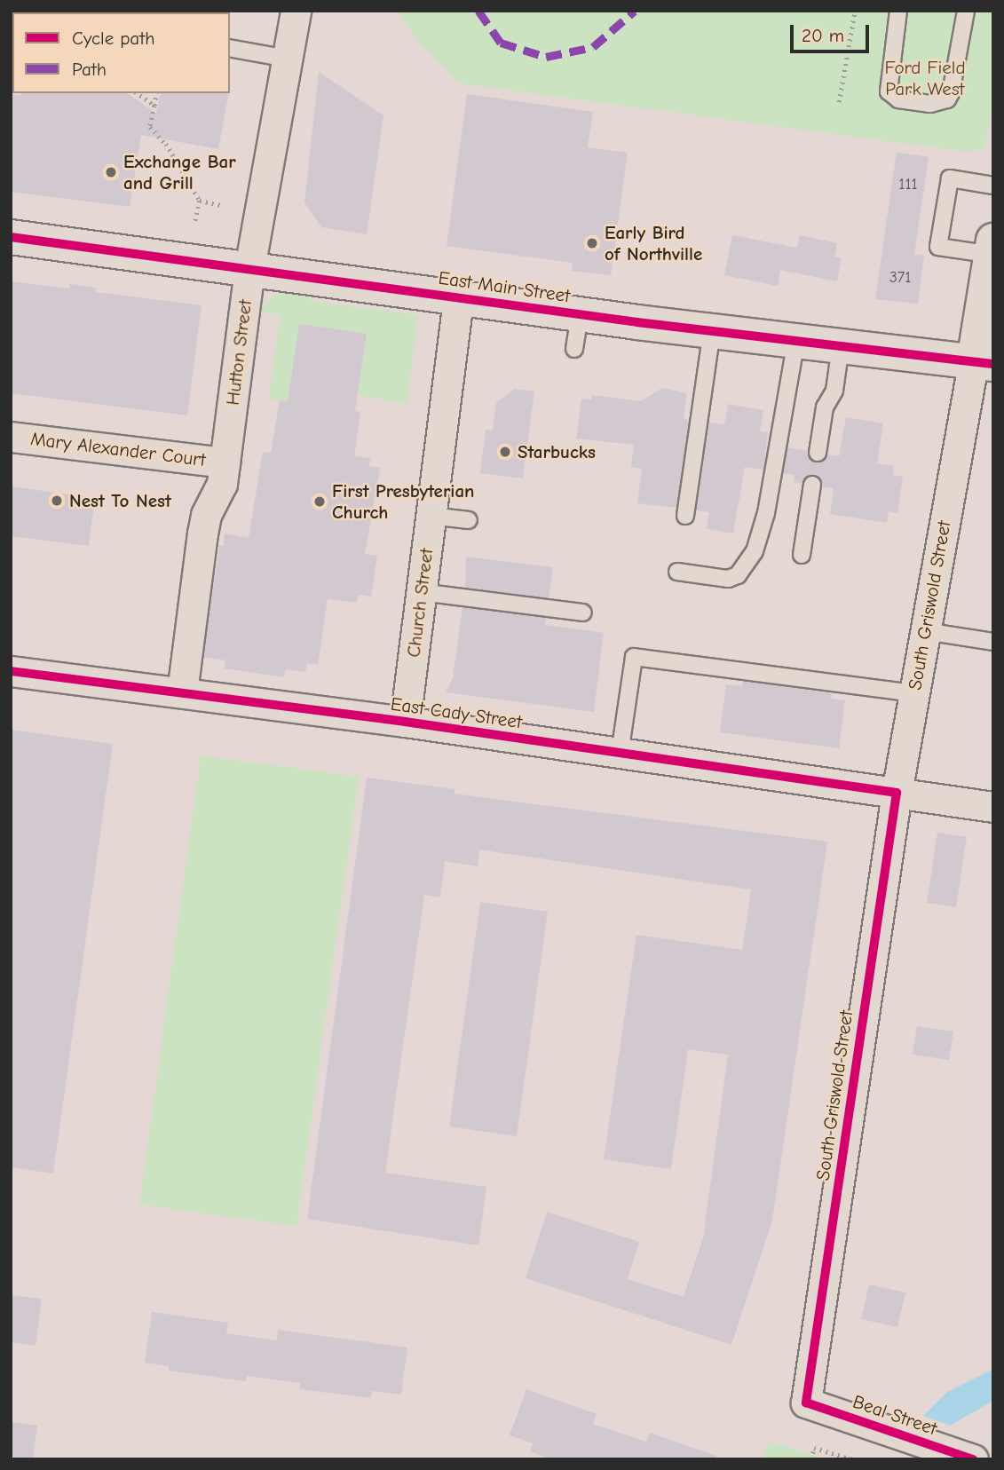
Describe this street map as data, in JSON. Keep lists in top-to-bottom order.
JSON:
{
  "streets": {
    "street": [
      "East Main Street",
      "Hutton Street",
      "Mary Alexander Court",
      "Church Street",
      "South Griswold Street",
      "East Cady Street",
      "Beal Street"
    ]
  },
  "crossings": [
    ["East Main Street", "Hutton Street"],
    ["East Main Street", "Church Street"],
    ["East Main Street", "South Griswold Street"],
    ["Hutton Street", "Mary Alexander Court"],
    ["Hutton Street", "East Cady Street"],
    ["Church Street", "East Cady Street"],
    ["South Griswold Street", "East Cady Street"],
    ["South Griswold Street", "Beal Street"]
  ],
  "parks": ["Ford Field Park West"],
  "places": [
    "Exchange Bar and Grill",
    "Early Bird of Northville",
    "Starbucks",
    "Nest To Nest",
    "First Presbyterian Church"
  ],
  "house_numbers": ["111", "371"],
  "legend": ["Cycle path", "Path"],
  "scale_bar": "20 m"
}
